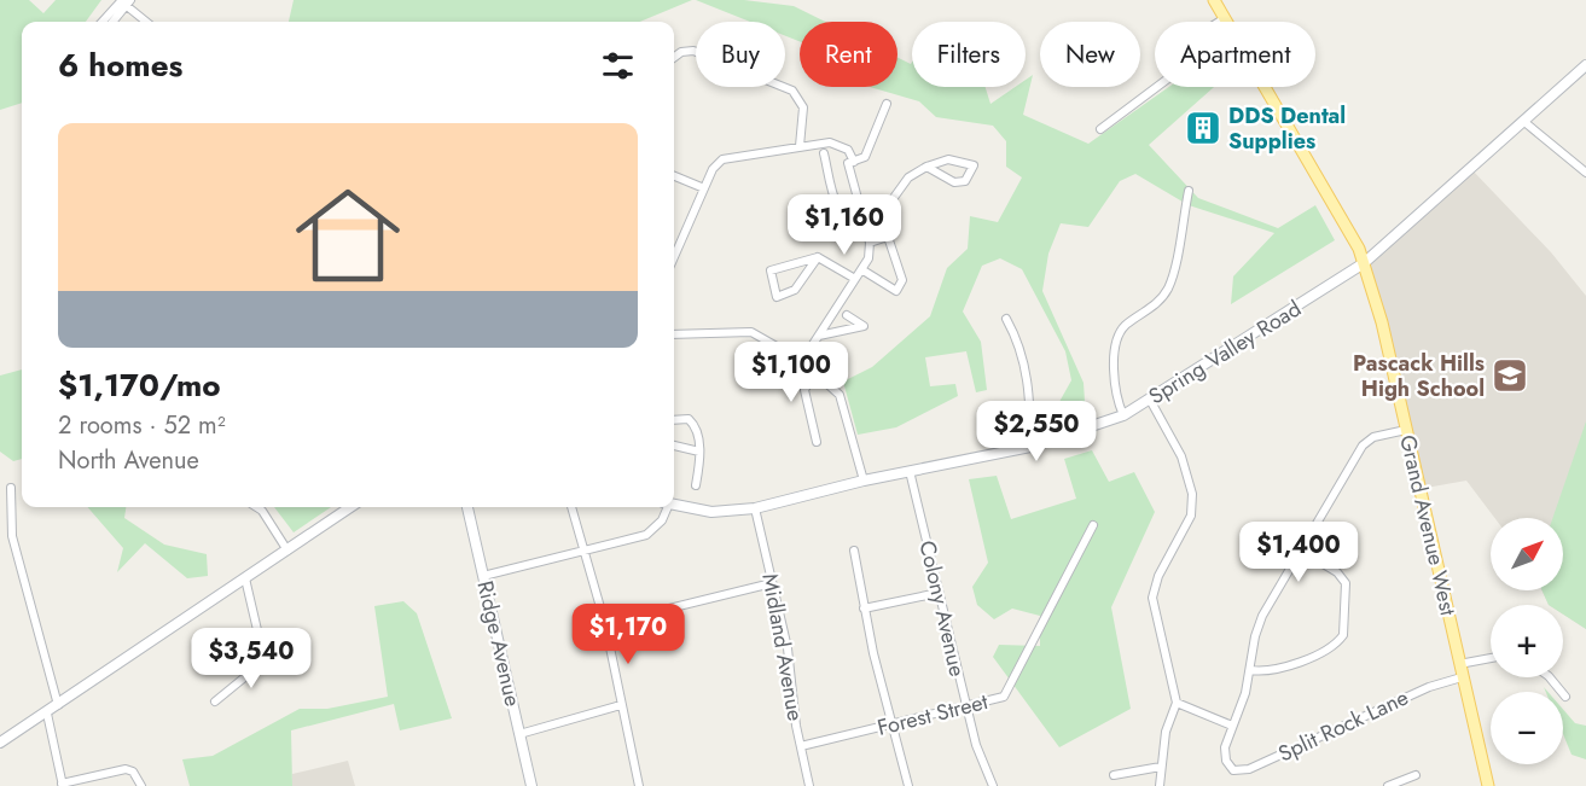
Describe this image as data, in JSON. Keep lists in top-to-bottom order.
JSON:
{
  "streets": {
    "main road": ["Grand Avenue West"],
    "street": [
      "Spring Valley Road",
      "Colony Avenue",
      "Ridge Avenue",
      "Midland Avenue",
      "Forest Street",
      "Split Rock Lane"
    ]
  },
  "crossings": [
    ["Spring Valley Road", "Grand Avenue West"],
    ["Spring Valley Road", "Colony Avenue"],
    ["Spring Valley Road", "Midland Avenue"],
    ["Grand Avenue West", "Split Rock Lane"],
    ["Colony Avenue", "Forest Street"],
    ["Midland Avenue", "Forest Street"]
  ],
  "places": {
    "building": ["DDS Dental Supplies"],
    "school or university": ["Pascack Hills High School"]
  },
  "north": "top right",
  "page": {
    "chip": [
      "Buy",
      "Rent",
      "Filters",
      "New",
      "Apartment"
    ],
    "heading": "6 homes",
    "list": [
      {
        "name": "$1,170/mo",
        "note": "2 rooms · 52 m² · North Avenue"
      }
    ],
    "price": [
      "$1,160",
      "$1,100",
      "$2,550",
      "$1,400",
      "$1,170",
      "$3,540"
    ],
    "map_buttons": ["+", "−"]
  }
}
